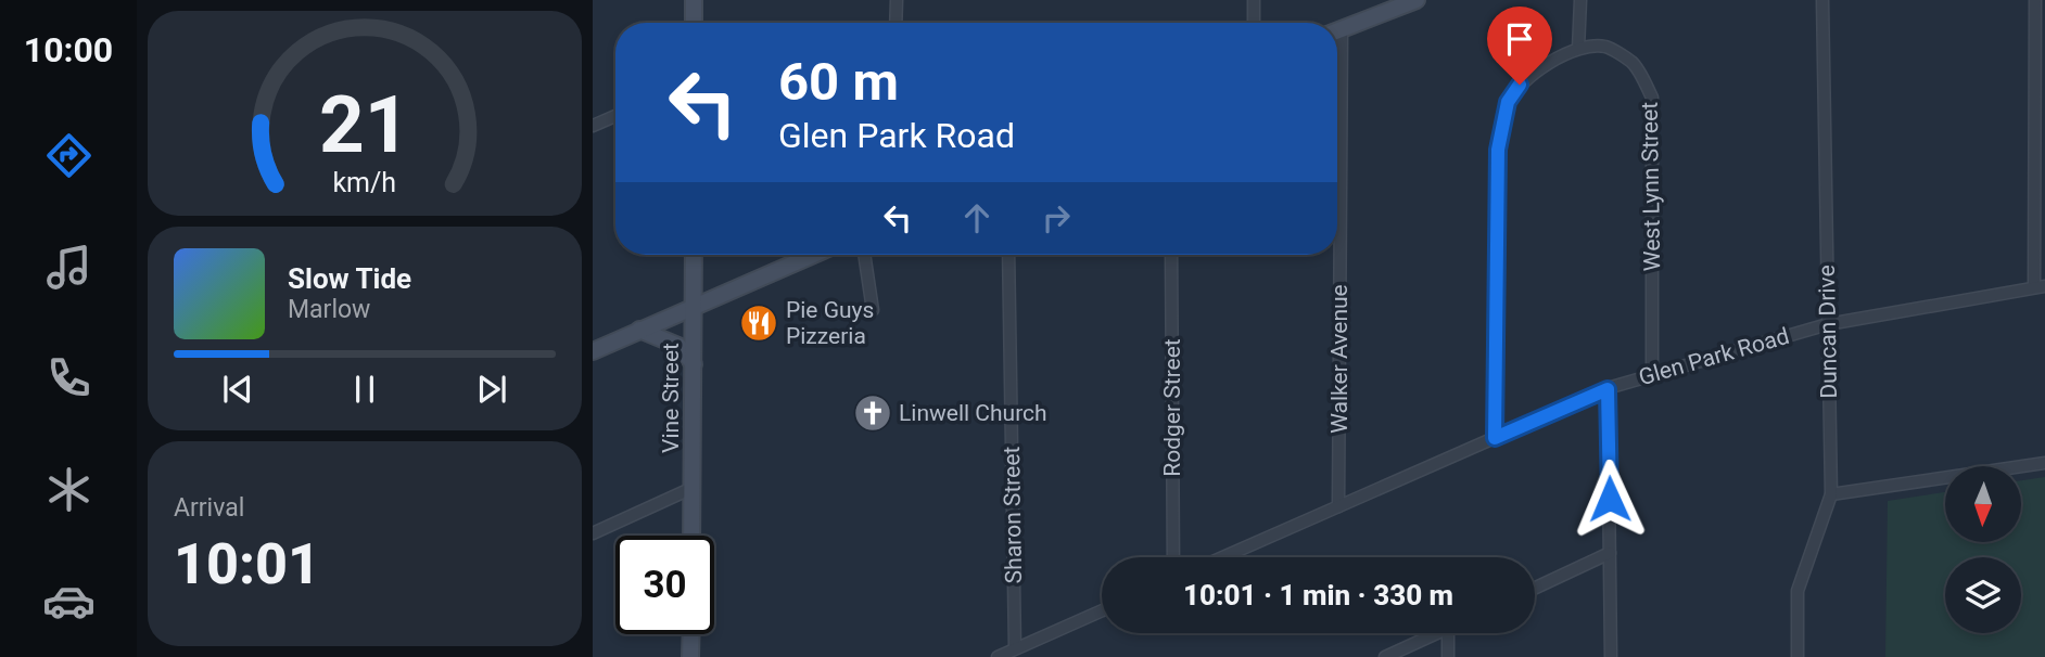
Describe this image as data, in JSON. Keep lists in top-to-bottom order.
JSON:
{
  "streets": {
    "main road": ["Vine Street"],
    "street": [
      "West Lynn Street",
      "Duncan Drive",
      "Glen Park Road",
      "Walker Avenue",
      "Rodger Street",
      "Sharon Street"
    ]
  },
  "crossings": [
    ["West Lynn Street", "Glen Park Road"],
    ["Duncan Drive", "Glen Park Road"],
    ["Glen Park Road", "Walker Avenue"]
  ],
  "places": {
    "restaurant": ["Pie Guys Pizzeria"],
    "church": ["Linwell Church"]
  },
  "north": "bottom",
  "page": {
    "tabs": "10:00",
    "turn": ["60 m", "Glen Park Road"],
    "song": ["Slow Tide", "Marlow"],
    "tile": ["Arrival", "10:01"],
    "limit": "30",
    "trip": "10:01 · 1 min · 330 m",
    "gauge": ["21", "km/h"]
  }
}
